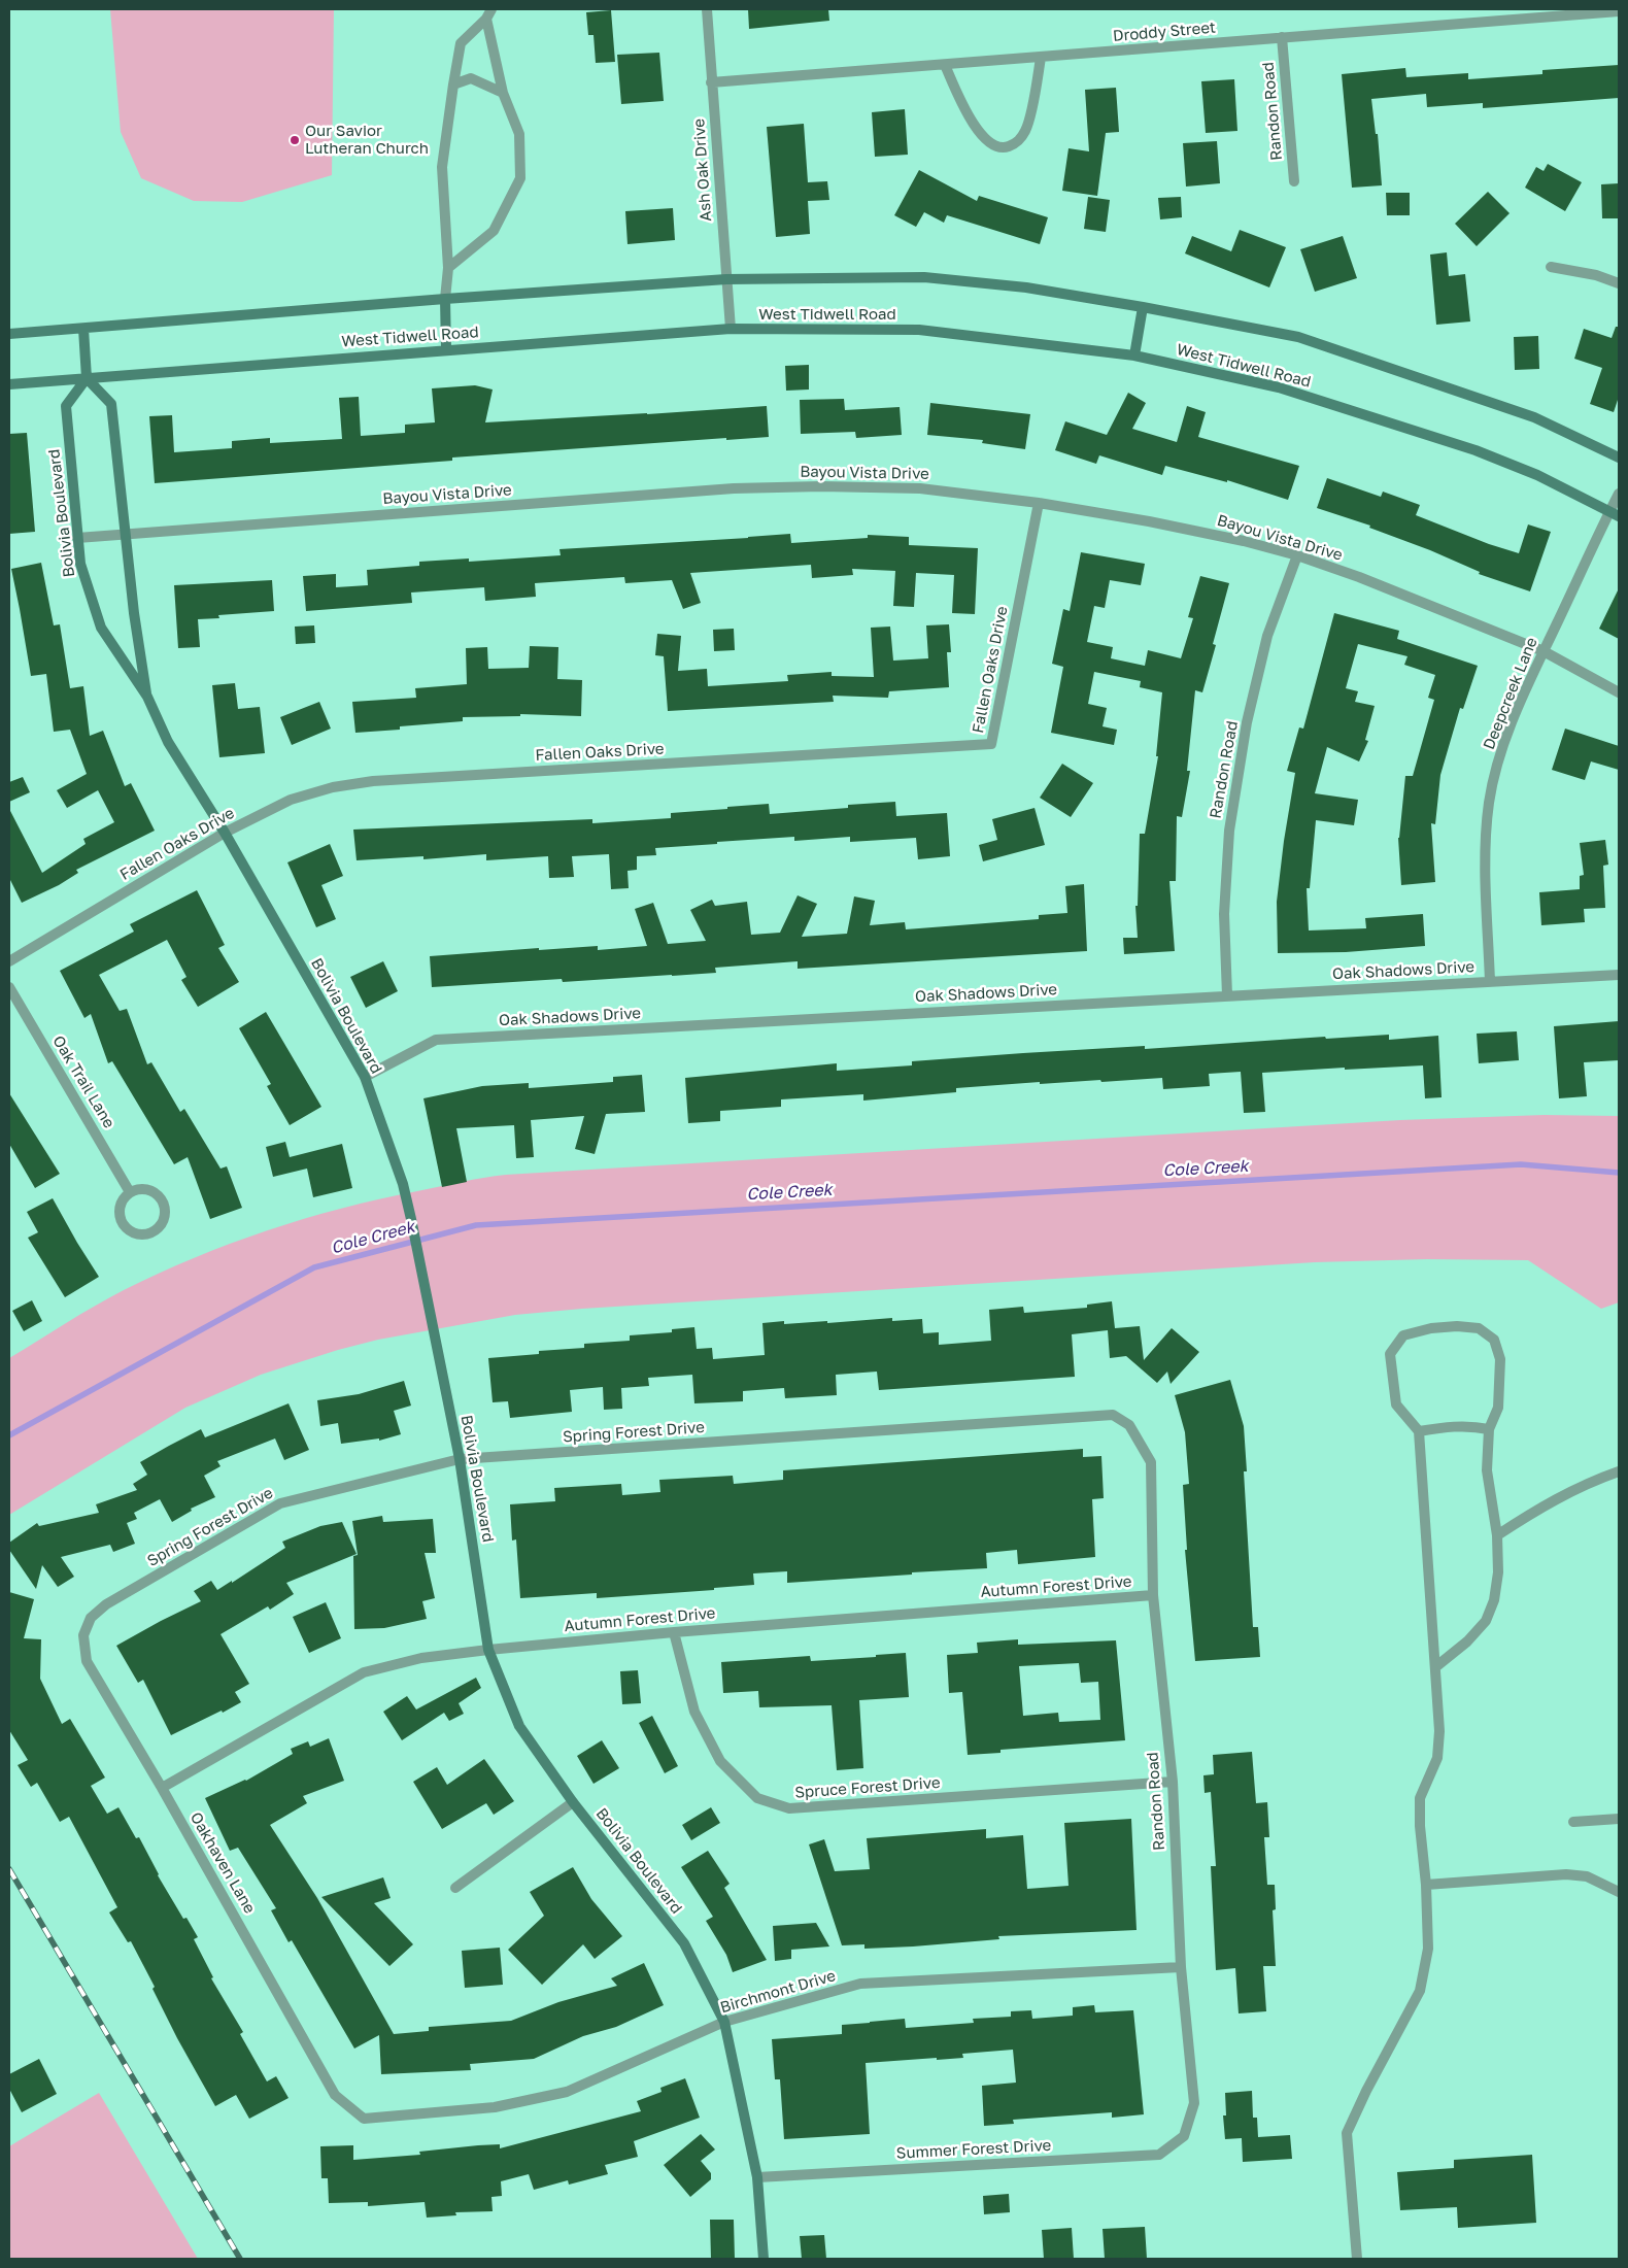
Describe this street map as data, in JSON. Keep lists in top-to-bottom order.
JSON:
{
  "streets": {
    "main road": ["West Tidwell Road", "Bolivia Boulevard"],
    "street": [
      "Droddy Street",
      "Randon Road",
      "Ash Oak Drive",
      "Bayou Vista Drive",
      "Fallen Oaks Drive",
      "Deepcreek Lane",
      "Oak Shadows Drive",
      "Oak Trail Lane",
      "Spring Forest Drive",
      "Autumn Forest Drive",
      "Spruce Forest Drive",
      "Oakhaven Lane",
      "Birchmont Drive",
      "Summer Forest Drive"
    ]
  },
  "crossings": [
    ["Droddy Street", "Randon Road"],
    ["Droddy Street", "Ash Oak Drive"],
    ["Randon Road", "Bayou Vista Drive"],
    ["Randon Road", "Oak Shadows Drive"],
    ["Randon Road", "Spring Forest Drive"],
    ["Randon Road", "Autumn Forest Drive"],
    ["Randon Road", "Spruce Forest Drive"],
    ["Randon Road", "Birchmont Drive"],
    ["Randon Road", "Summer Forest Drive"],
    ["Ash Oak Drive", "West Tidwell Road"],
    ["West Tidwell Road", "Bolivia Boulevard"],
    ["West Tidwell Road", "Deepcreek Lane"],
    ["Bayou Vista Drive", "Bolivia Boulevard"],
    ["Bayou Vista Drive", "Fallen Oaks Drive"],
    ["Bayou Vista Drive", "Deepcreek Lane"],
    ["Bolivia Boulevard", "Fallen Oaks Drive"],
    ["Bolivia Boulevard", "Oak Shadows Drive"],
    ["Bolivia Boulevard", "Spring Forest Drive"],
    ["Bolivia Boulevard", "Autumn Forest Drive"],
    ["Bolivia Boulevard", "Birchmont Drive"],
    ["Bolivia Boulevard", "Summer Forest Drive"],
    ["Deepcreek Lane", "Oak Shadows Drive"],
    ["Spring Forest Drive", "Oakhaven Lane"],
    ["Autumn Forest Drive", "Spruce Forest Drive"],
    ["Autumn Forest Drive", "Oakhaven Lane"],
    ["Oakhaven Lane", "Birchmont Drive"]
  ],
  "water": ["Cole Creek"],
  "places": ["Our Savior Lutheran Church"]
}
